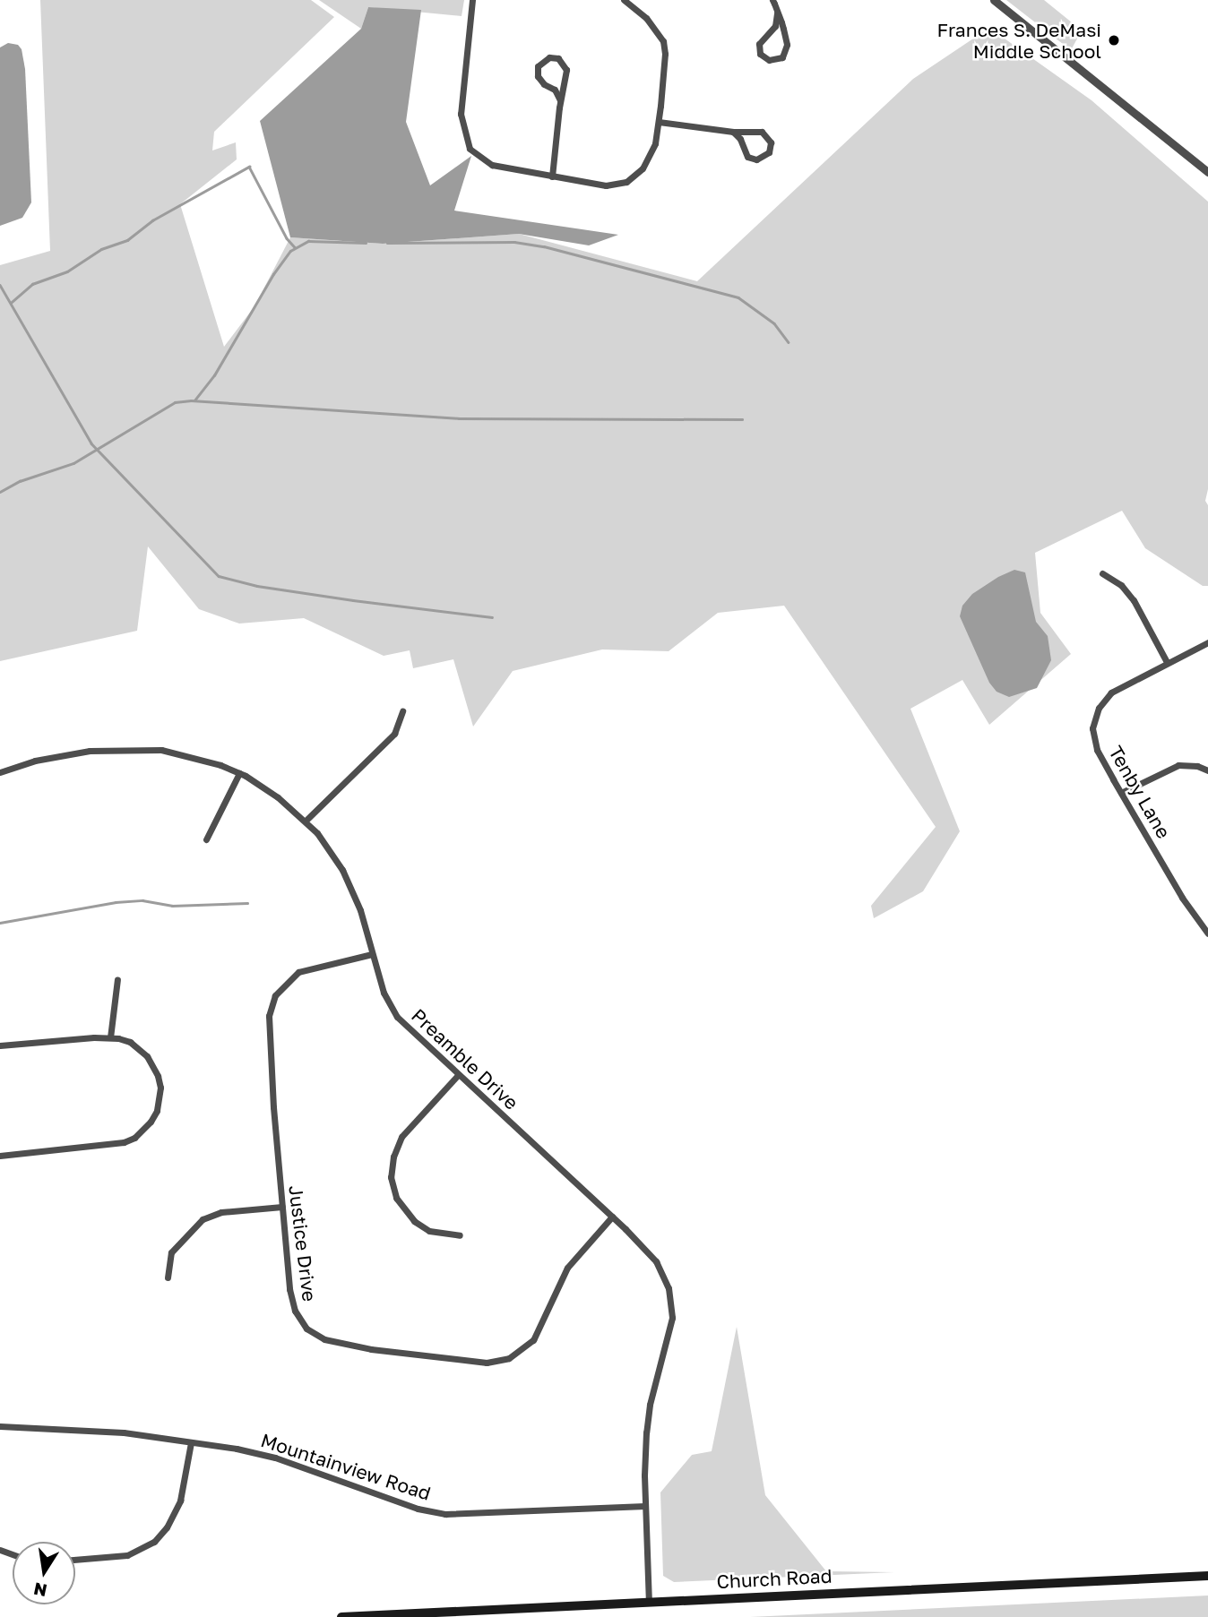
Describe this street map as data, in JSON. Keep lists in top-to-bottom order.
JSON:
{
  "streets": {
    "main road": ["Church Road"],
    "street": [
      "Tenby Lane",
      "Preamble Drive",
      "Justice Drive",
      "Mountainview Road"
    ]
  },
  "crossings": [
    ["Preamble Drive", "Justice Drive"],
    ["Preamble Drive", "Mountainview Road"],
    ["Preamble Drive", "Church Road"]
  ],
  "places": ["Frances S. DeMasi Middle School"],
  "north": "bottom"
}
